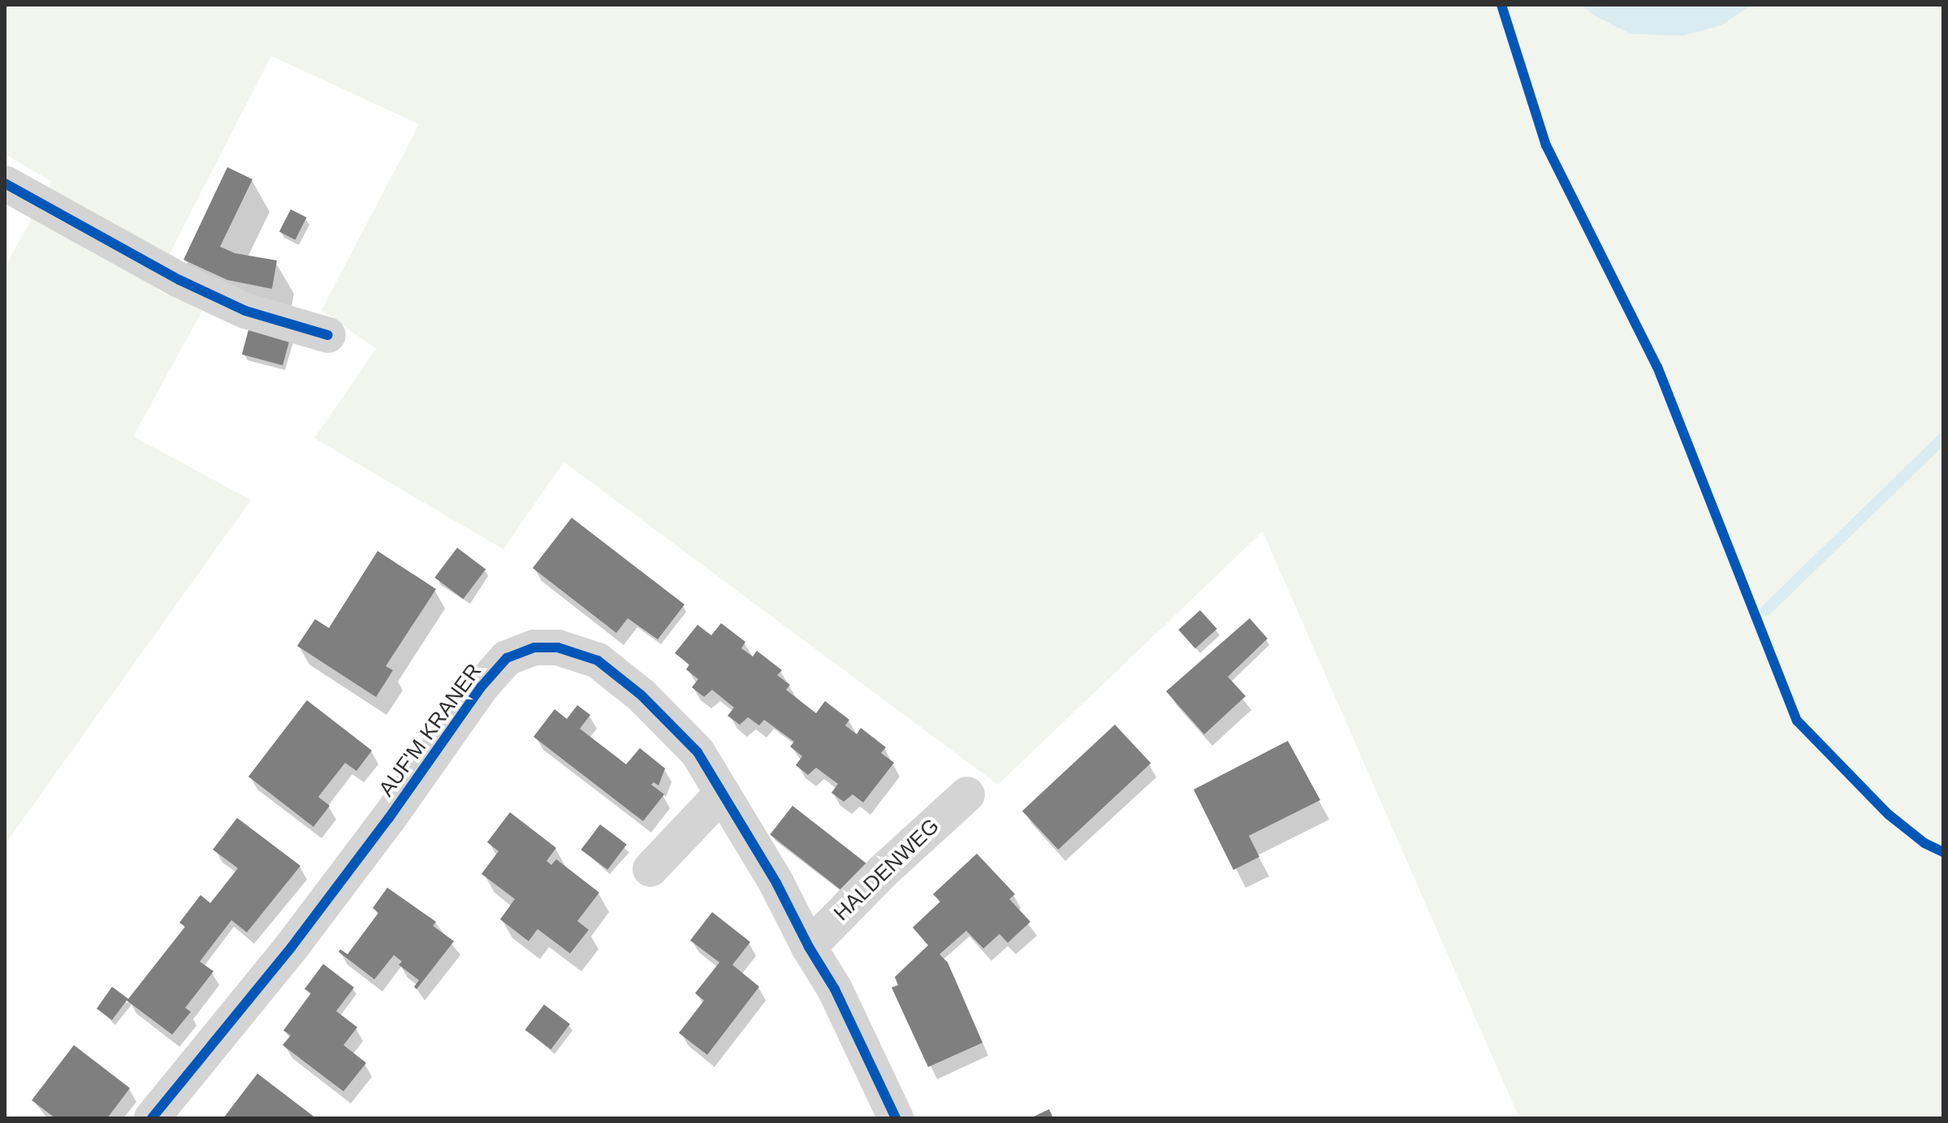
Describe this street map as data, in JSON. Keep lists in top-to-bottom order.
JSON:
{
  "streets": {
    "street": ["AUF'M KRANER", "HALDENWEG"]
  },
  "crossings": [
    ["AUF'M KRANER", "HALDENWEG"]
  ]
}
